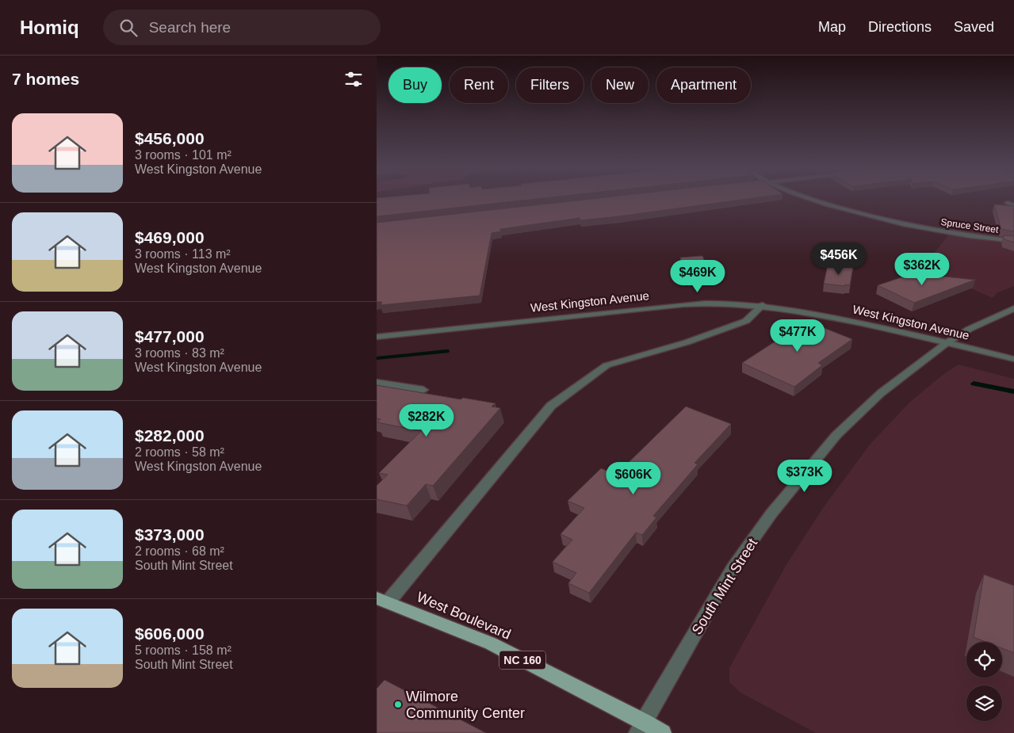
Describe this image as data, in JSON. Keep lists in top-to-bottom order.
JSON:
{
  "streets": {
    "main road": ["West Boulevard", "NC 160"],
    "street": ["Spruce Street", "West Kingston Avenue", "South Mint Street"]
  },
  "crossings": [
    ["West Kingston Avenue", "South Mint Street"],
    ["South Mint Street", "West Boulevard"]
  ],
  "places": ["Wilmore Community Center"],
  "page": {
    "header": "Homiq",
    "search": "Search here",
    "nav": ["Map", "Directions", "Saved"],
    "heading": "7 homes",
    "chip": [
      "Buy",
      "Rent",
      "Filters",
      "New",
      "Apartment"
    ],
    "list": [
      {
        "name": "$456,000",
        "note": "3 rooms · 101 m² · West Kingston Avenue"
      },
      {
        "name": "$469,000",
        "note": "3 rooms · 113 m² · West Kingston Avenue"
      },
      {
        "name": "$477,000",
        "note": "3 rooms · 83 m² · West Kingston Avenue"
      },
      {
        "name": "$282,000",
        "note": "2 rooms · 58 m² · West Kingston Avenue"
      },
      {
        "name": "$373,000",
        "note": "2 rooms · 68 m² · South Mint Street"
      },
      {
        "name": "$606,000",
        "note": "5 rooms · 158 m² · South Mint Street"
      }
    ],
    "price": [
      "$456K",
      "$362K",
      "$469K",
      "$477K",
      "$282K",
      "$373K",
      "$606K"
    ]
  }
}
